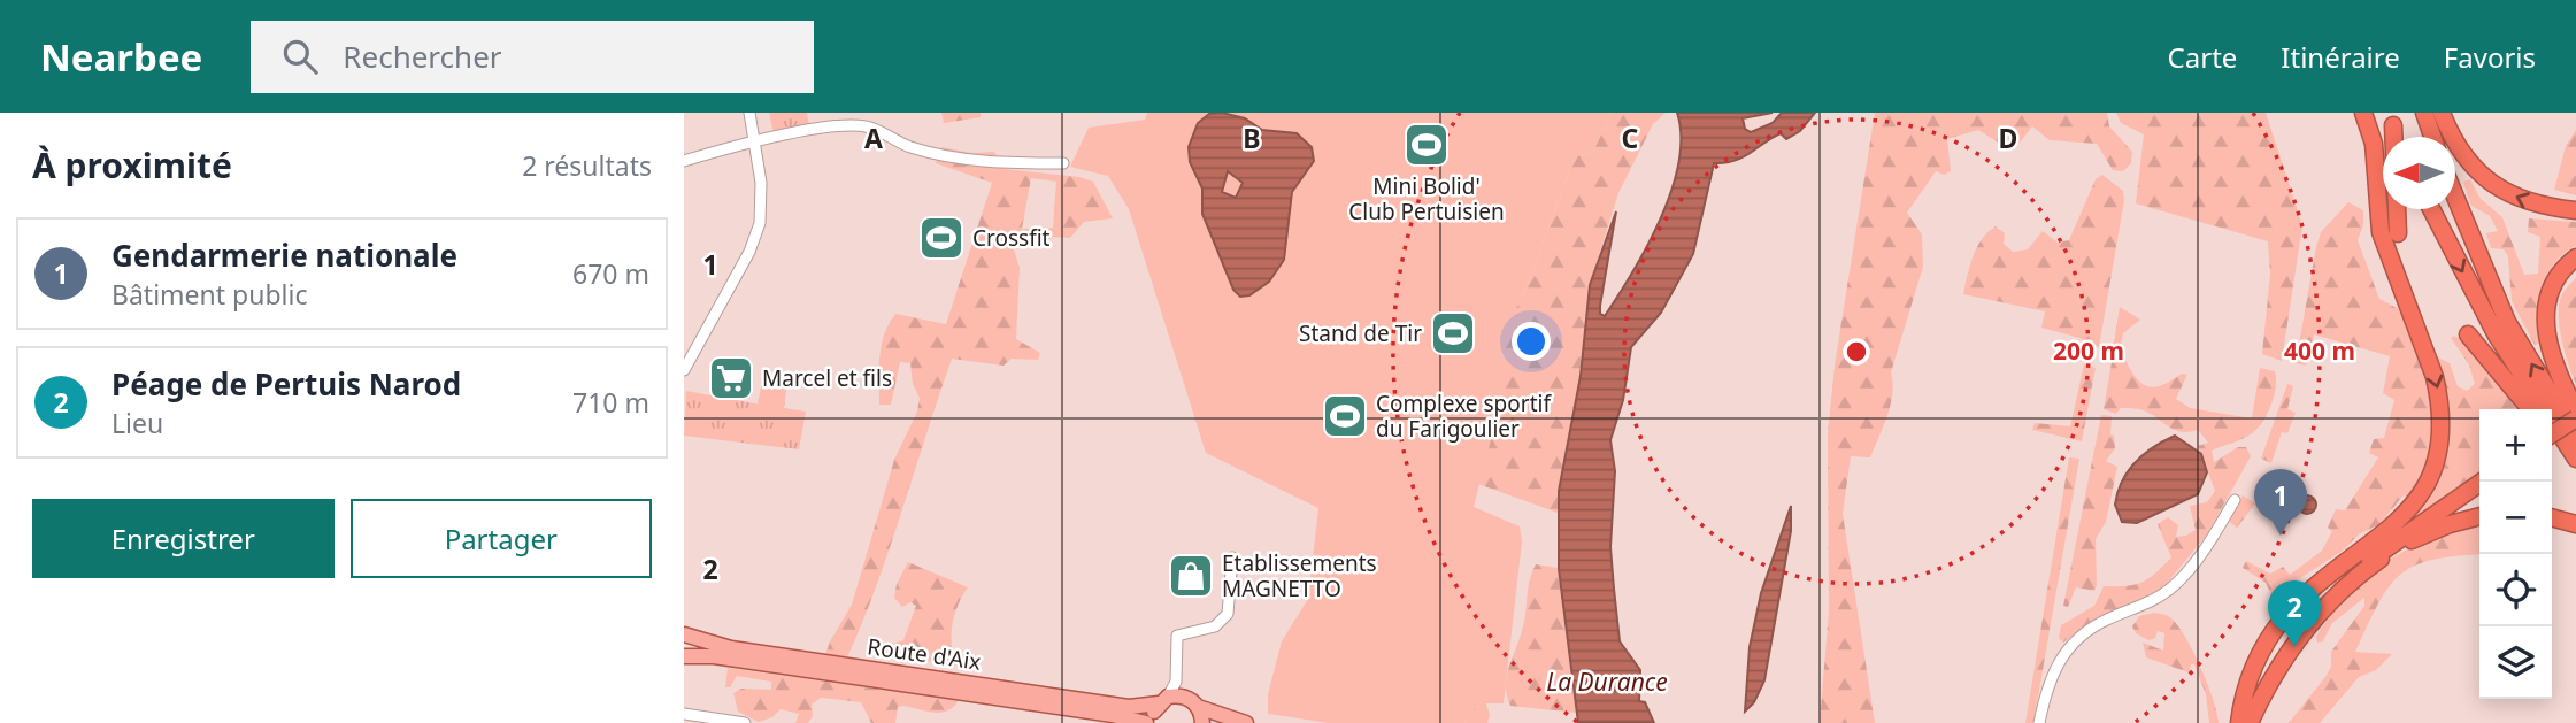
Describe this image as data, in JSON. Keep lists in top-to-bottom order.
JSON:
{
  "streets": {
    "main road": ["Route d'Aix"]
  },
  "water": ["La Durance"],
  "places": {
    "sports": [
      "Mini Bolid' Club Pertuisien",
      "Crossfit",
      "Stand de Tir",
      "Complexe sportif du Farigoulier"
    ],
    "supermarket": ["Marcel et fils"],
    "shop": ["Etablissements MAGNETTO"]
  },
  "north": "left",
  "page": {
    "header": "Nearbee",
    "search": "Rechercher",
    "nav": ["Carte", "Itinéraire", "Favoris"],
    "heading": ["À proximité", "2 résultats"],
    "list": [
      {
        "mark": "1",
        "name": "Gendarmerie nationale",
        "note": "Bâtiment public",
        "value": "670 m"
      },
      {
        "mark": "2",
        "name": "Péage de Pertuis Narod",
        "note": "Lieu",
        "value": "710 m"
      }
    ],
    "map_buttons": ["+", "−"],
    "pins": ["1", "2"],
    "buttons": ["Enregistrer", "Partager"]
  },
  "grid": {
    "columns": [
      "A",
      "B",
      "C",
      "D"
    ],
    "rows": ["1", "2"]
  },
  "rings": ["200 m", "400 m"]
}
